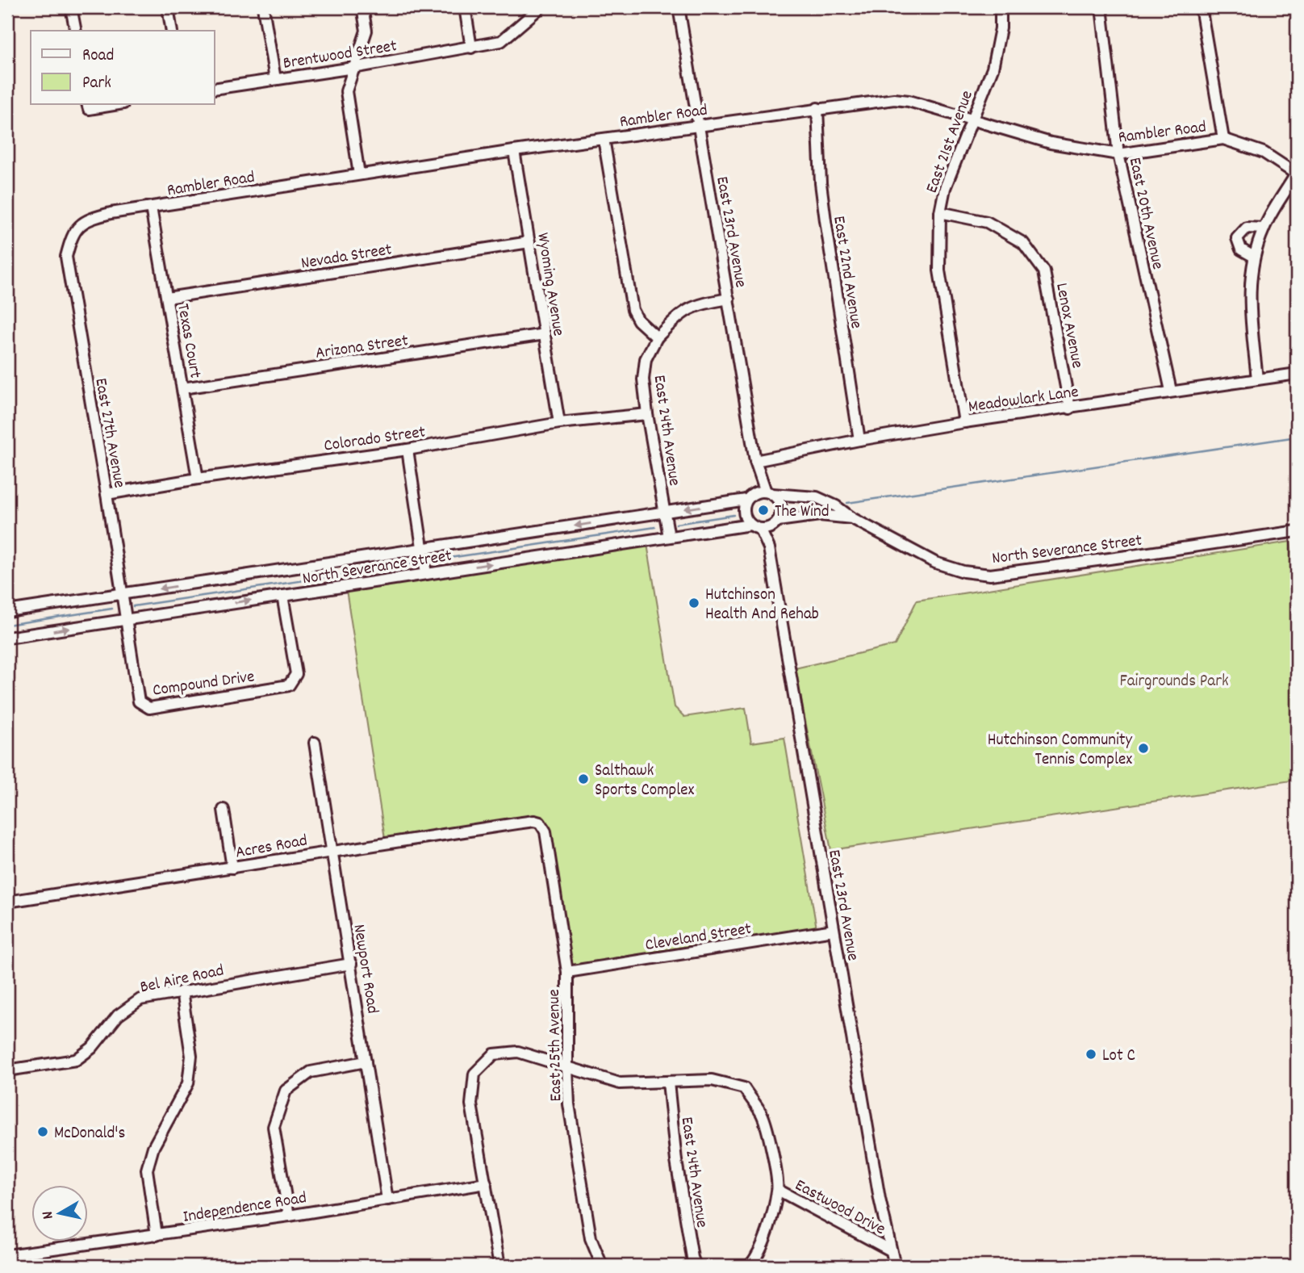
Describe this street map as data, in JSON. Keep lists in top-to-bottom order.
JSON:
{
  "streets": {
    "street": [
      "Brentwood Street",
      "Rambler Road",
      "East 21st Avenue",
      "East 20th Avenue",
      "East 23rd Avenue",
      "Nevada Street",
      "East 22nd Avenue",
      "Wyoming Avenue",
      "Lenox Avenue",
      "Texas Court",
      "Arizona Street",
      "Meadowlark Lane",
      "East 24th Avenue",
      "East 27th Avenue",
      "Colorado Street",
      "North Severance Street",
      "Compound Drive",
      "Acres Road",
      "Cleveland Street",
      "Newport Road",
      "Bel Aire Road",
      "East 25th Avenue",
      "Independence Road",
      "Eastwood Drive"
    ]
  },
  "crossings": [
    ["Rambler Road", "East 21st Avenue"],
    ["Rambler Road", "East 20th Avenue"],
    ["Rambler Road", "East 23rd Avenue"],
    ["Rambler Road", "East 22nd Avenue"],
    ["Rambler Road", "Wyoming Avenue"],
    ["Rambler Road", "Texas Court"],
    ["Rambler Road", "East 27th Avenue"],
    ["East 21st Avenue", "Lenox Avenue"],
    ["East 21st Avenue", "Meadowlark Lane"],
    ["East 20th Avenue", "Meadowlark Lane"],
    ["East 23rd Avenue", "Meadowlark Lane"],
    ["East 23rd Avenue", "North Severance Street"],
    ["East 23rd Avenue", "Cleveland Street"],
    ["East 23rd Avenue", "Eastwood Drive"],
    ["Nevada Street", "Wyoming Avenue"],
    ["Nevada Street", "Texas Court"],
    ["East 22nd Avenue", "Meadowlark Lane"],
    ["Wyoming Avenue", "Arizona Street"],
    ["Wyoming Avenue", "Colorado Street"],
    ["Lenox Avenue", "Meadowlark Lane"],
    ["Texas Court", "Arizona Street"],
    ["Texas Court", "Colorado Street"],
    ["East 24th Avenue", "Colorado Street"],
    ["East 24th Avenue", "North Severance Street"],
    ["East 27th Avenue", "Colorado Street"],
    ["East 27th Avenue", "North Severance Street"],
    ["East 27th Avenue", "Compound Drive"],
    ["North Severance Street", "Compound Drive"],
    ["Acres Road", "Newport Road"],
    ["Acres Road", "East 25th Avenue"],
    ["Cleveland Street", "East 25th Avenue"],
    ["Newport Road", "Bel Aire Road"],
    ["Newport Road", "Independence Road"]
  ],
  "parks": ["Fairgrounds Park"],
  "places": [
    "The Wind",
    "Hutchinson Health And Rehab",
    "Hutchinson Community Tennis Complex",
    "Salthawk Sports Complex",
    "Lot C",
    "McDonald's"
  ],
  "legend": ["Road", "Park"],
  "north": "left"
}
